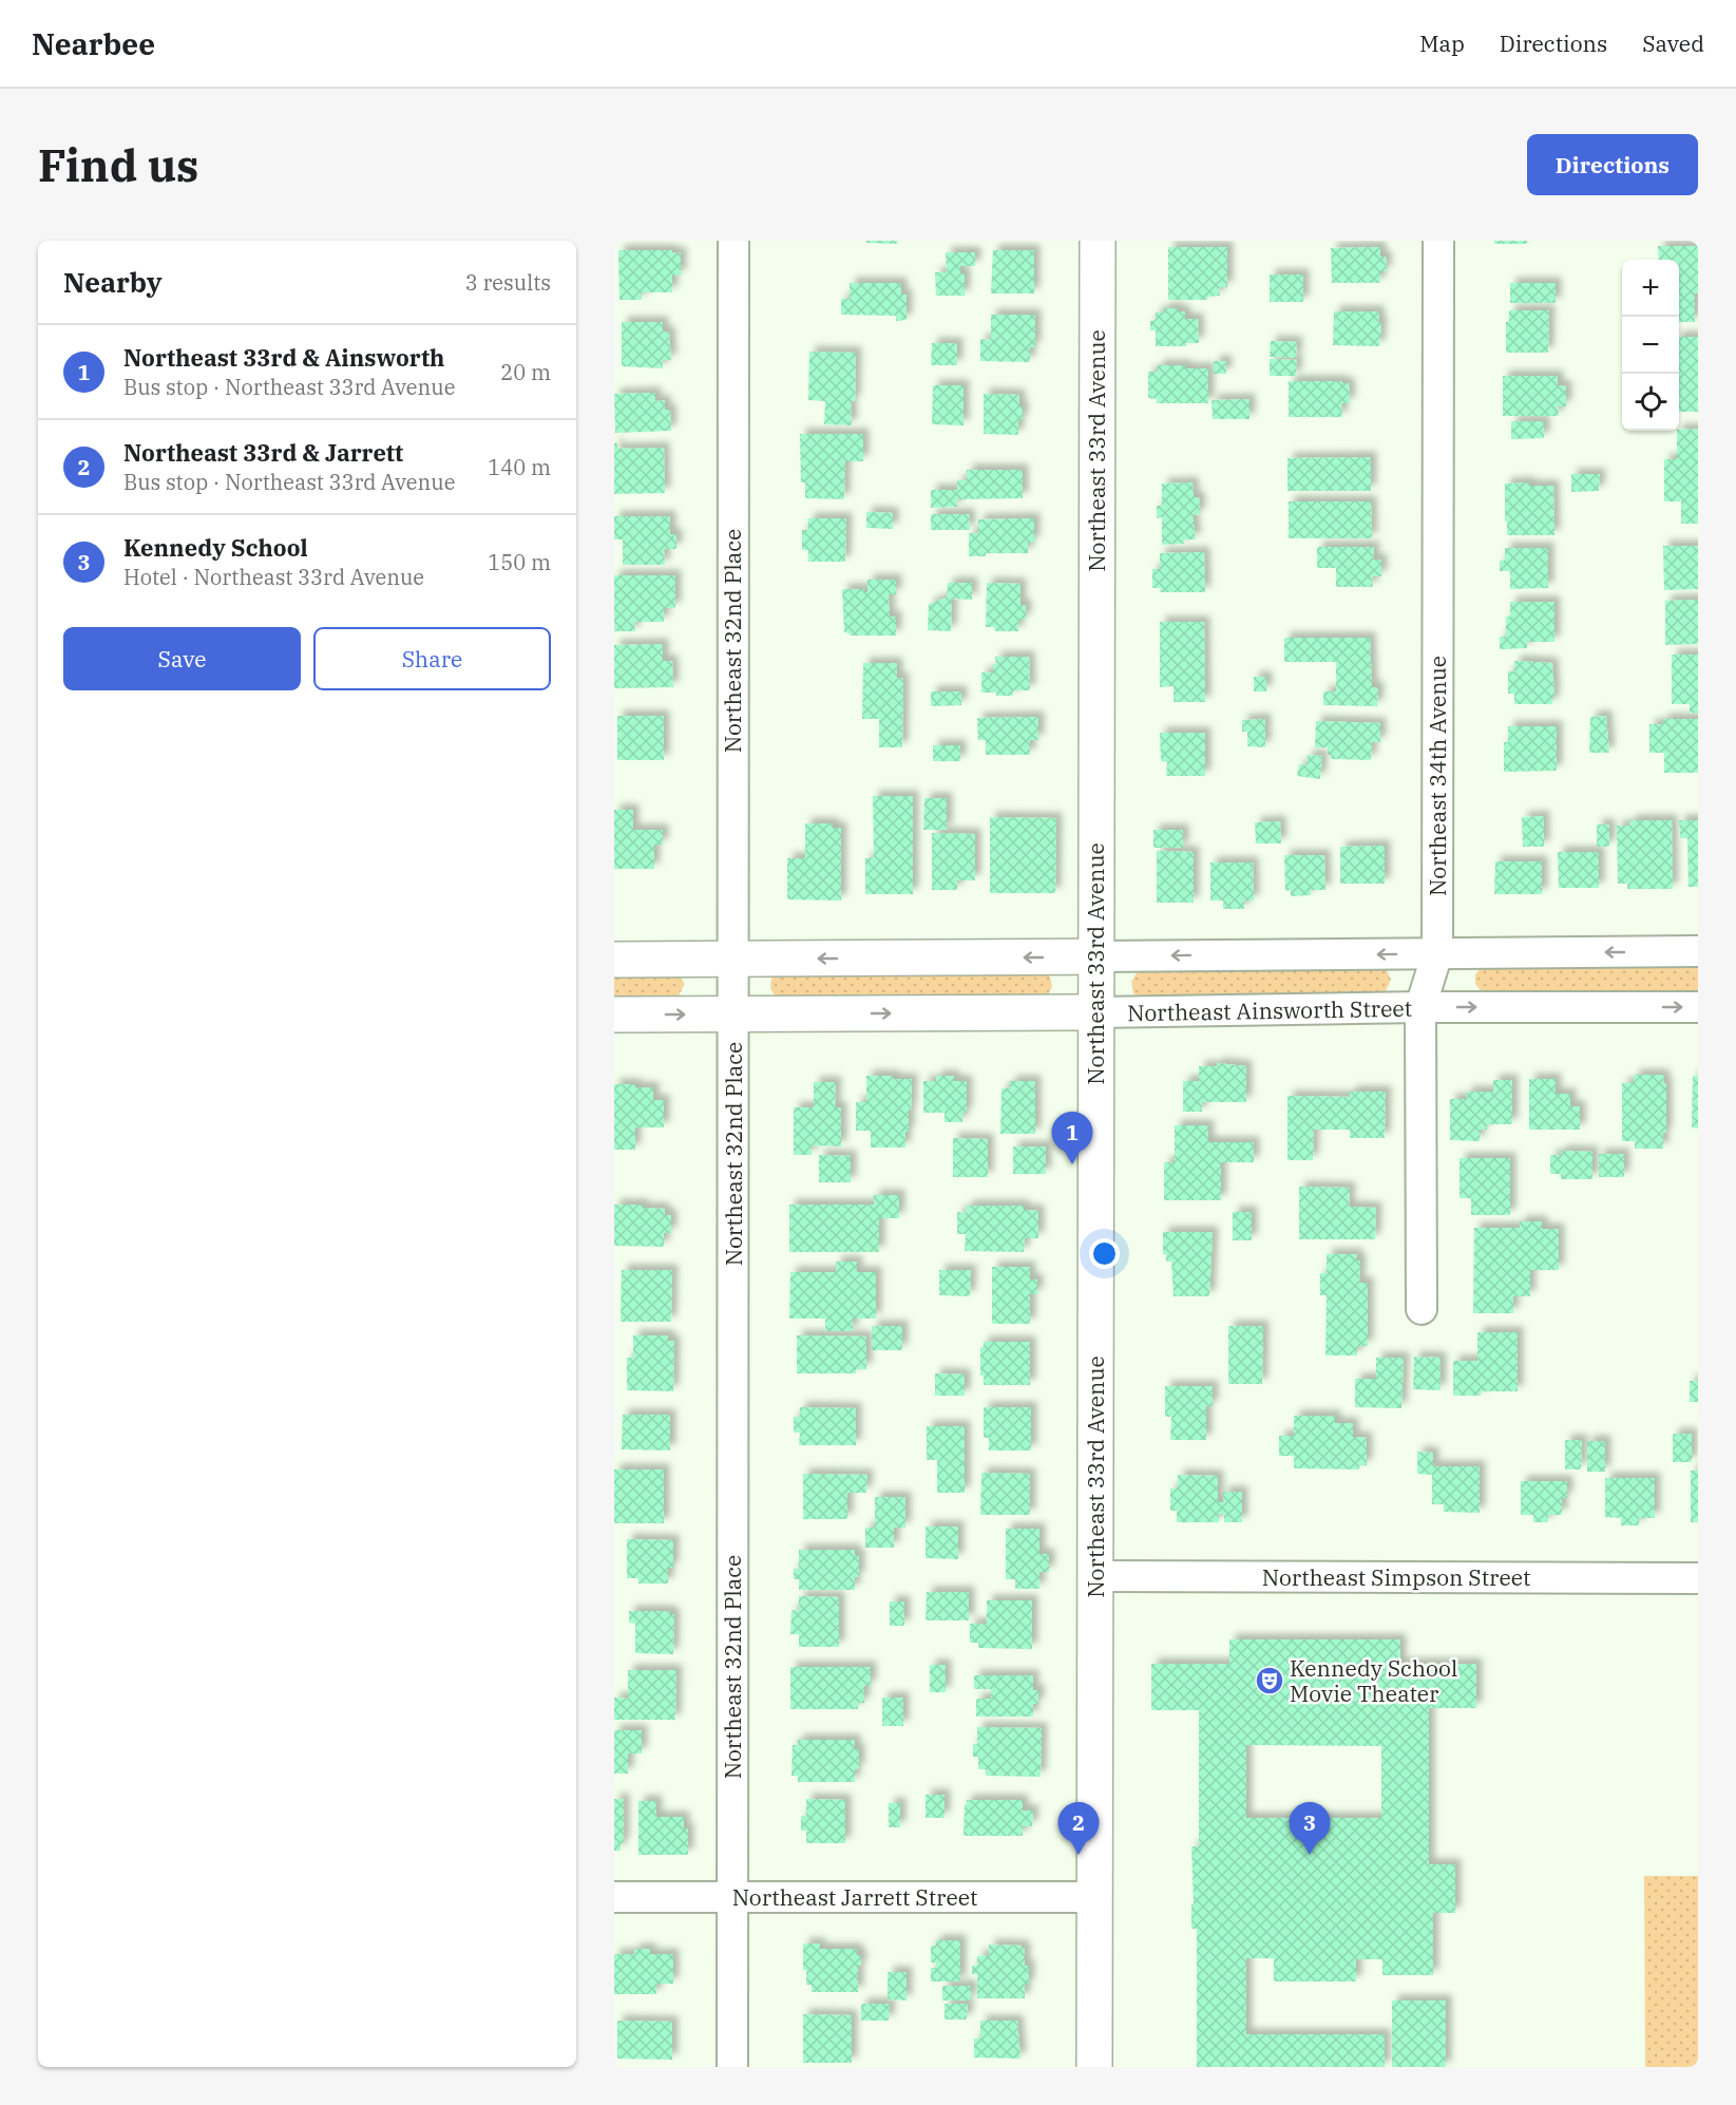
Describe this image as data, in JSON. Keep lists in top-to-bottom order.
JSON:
{
  "streets": {
    "main road": ["Northeast 33rd Avenue", "Northeast Ainsworth Street"],
    "street": [
      "Northeast 32nd Place",
      "Northeast 34th Avenue",
      "Northeast Simpson Street",
      "Northeast Jarrett Street"
    ]
  },
  "crossings": [
    ["Northeast 33rd Avenue", "Northeast Ainsworth Street"],
    ["Northeast 33rd Avenue", "Northeast Simpson Street"],
    ["Northeast 33rd Avenue", "Northeast Jarrett Street"],
    ["Northeast 32nd Place", "Northeast Ainsworth Street"],
    ["Northeast 32nd Place", "Northeast Jarrett Street"],
    ["Northeast 34th Avenue", "Northeast Ainsworth Street"]
  ],
  "places": {
    "theatre": ["Kennedy School Movie Theater"]
  },
  "page": {
    "header": "Nearbee",
    "nav": ["Map", "Directions", "Saved"],
    "buttons": [
      "Directions",
      ["Save", "Share"]
    ],
    "title": "Find us",
    "heading": ["Nearby", "3 results"],
    "map_buttons": ["+", "−"],
    "list": [
      {
        "mark": "1",
        "name": "Northeast 33rd & Ainsworth",
        "note": "Bus stop · Northeast 33rd Avenue",
        "value": "20 m"
      },
      {
        "mark": "2",
        "name": "Northeast 33rd & Jarrett",
        "note": "Bus stop · Northeast 33rd Avenue",
        "value": "140 m"
      },
      {
        "mark": "3",
        "name": "Kennedy School",
        "note": "Hotel · Northeast 33rd Avenue",
        "value": "150 m"
      }
    ],
    "pins": ["1", "2", "3"]
  }
}
